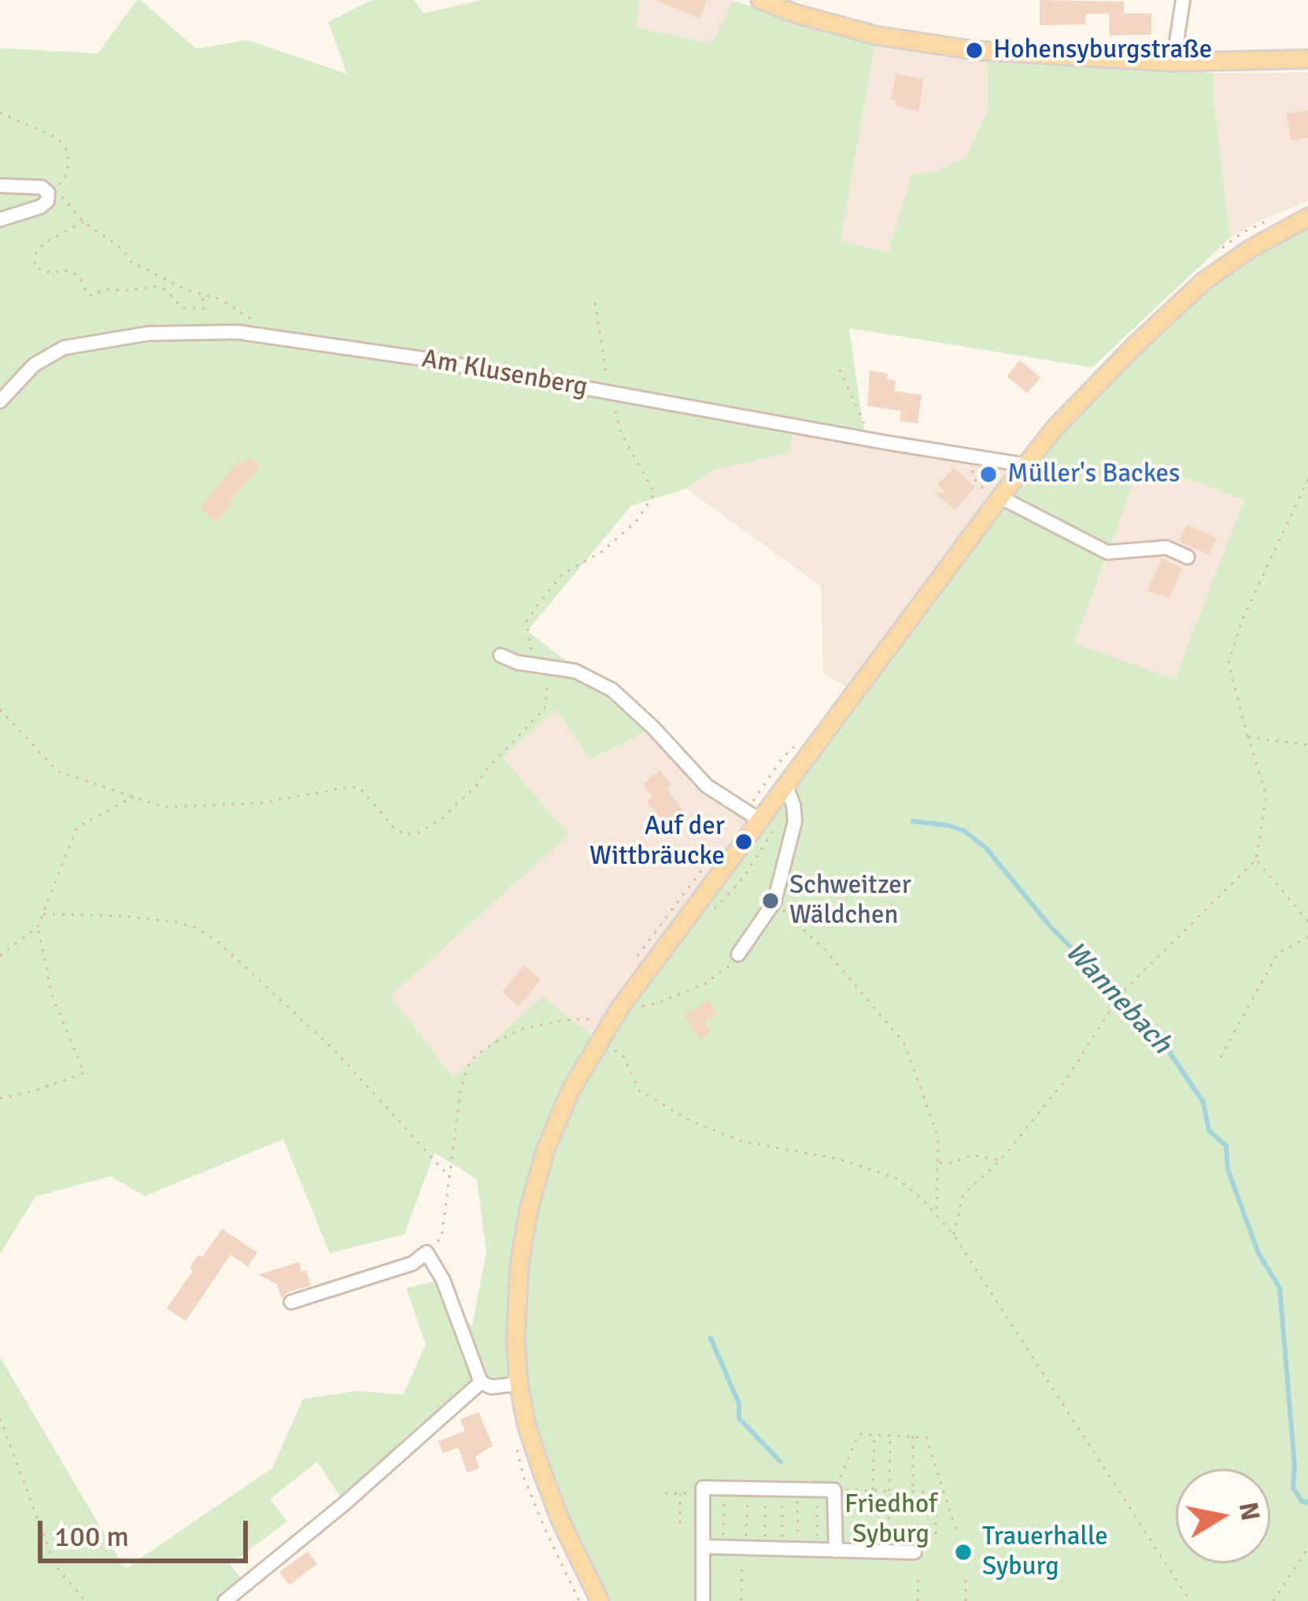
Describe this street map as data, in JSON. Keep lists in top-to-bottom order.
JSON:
{
  "streets": {
    "street": ["Am Klusenberg"]
  },
  "water": ["Wannebach"],
  "parks": ["Friedhof Syburg"],
  "places": [
    "Hohensyburgstraße",
    "Müller's Backes",
    "Auf der Wittbräucke",
    "Schweitzer Wäldchen",
    "Trauerhalle Syburg"
  ],
  "scale_bar": "100 m",
  "north": "right"
}
